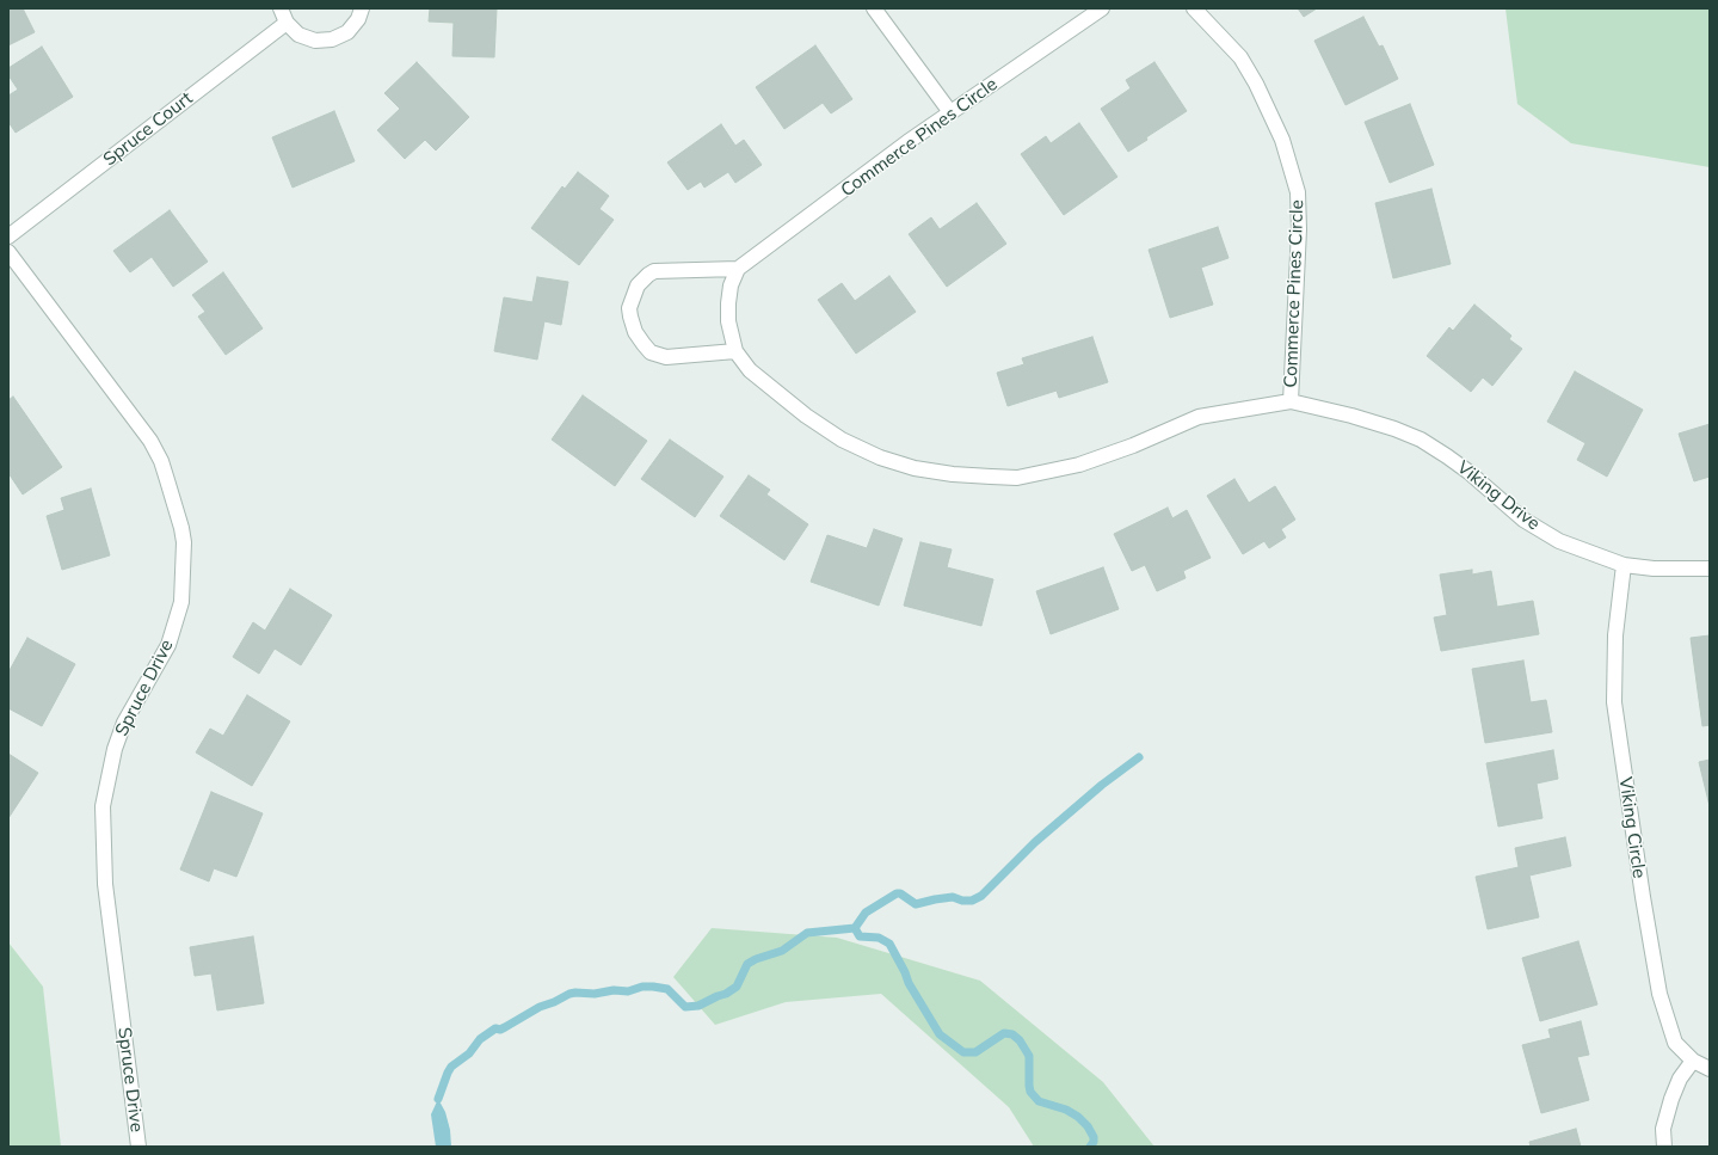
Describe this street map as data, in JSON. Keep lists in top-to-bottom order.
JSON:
{
  "streets": {
    "street": [
      "Spruce Court",
      "Commerce Pines Circle",
      "Viking Drive",
      "Spruce Drive",
      "Viking Circle"
    ]
  },
  "crossings": [
    ["Commerce Pines Circle", "Viking Drive"],
    ["Viking Drive", "Viking Circle"]
  ]
}
